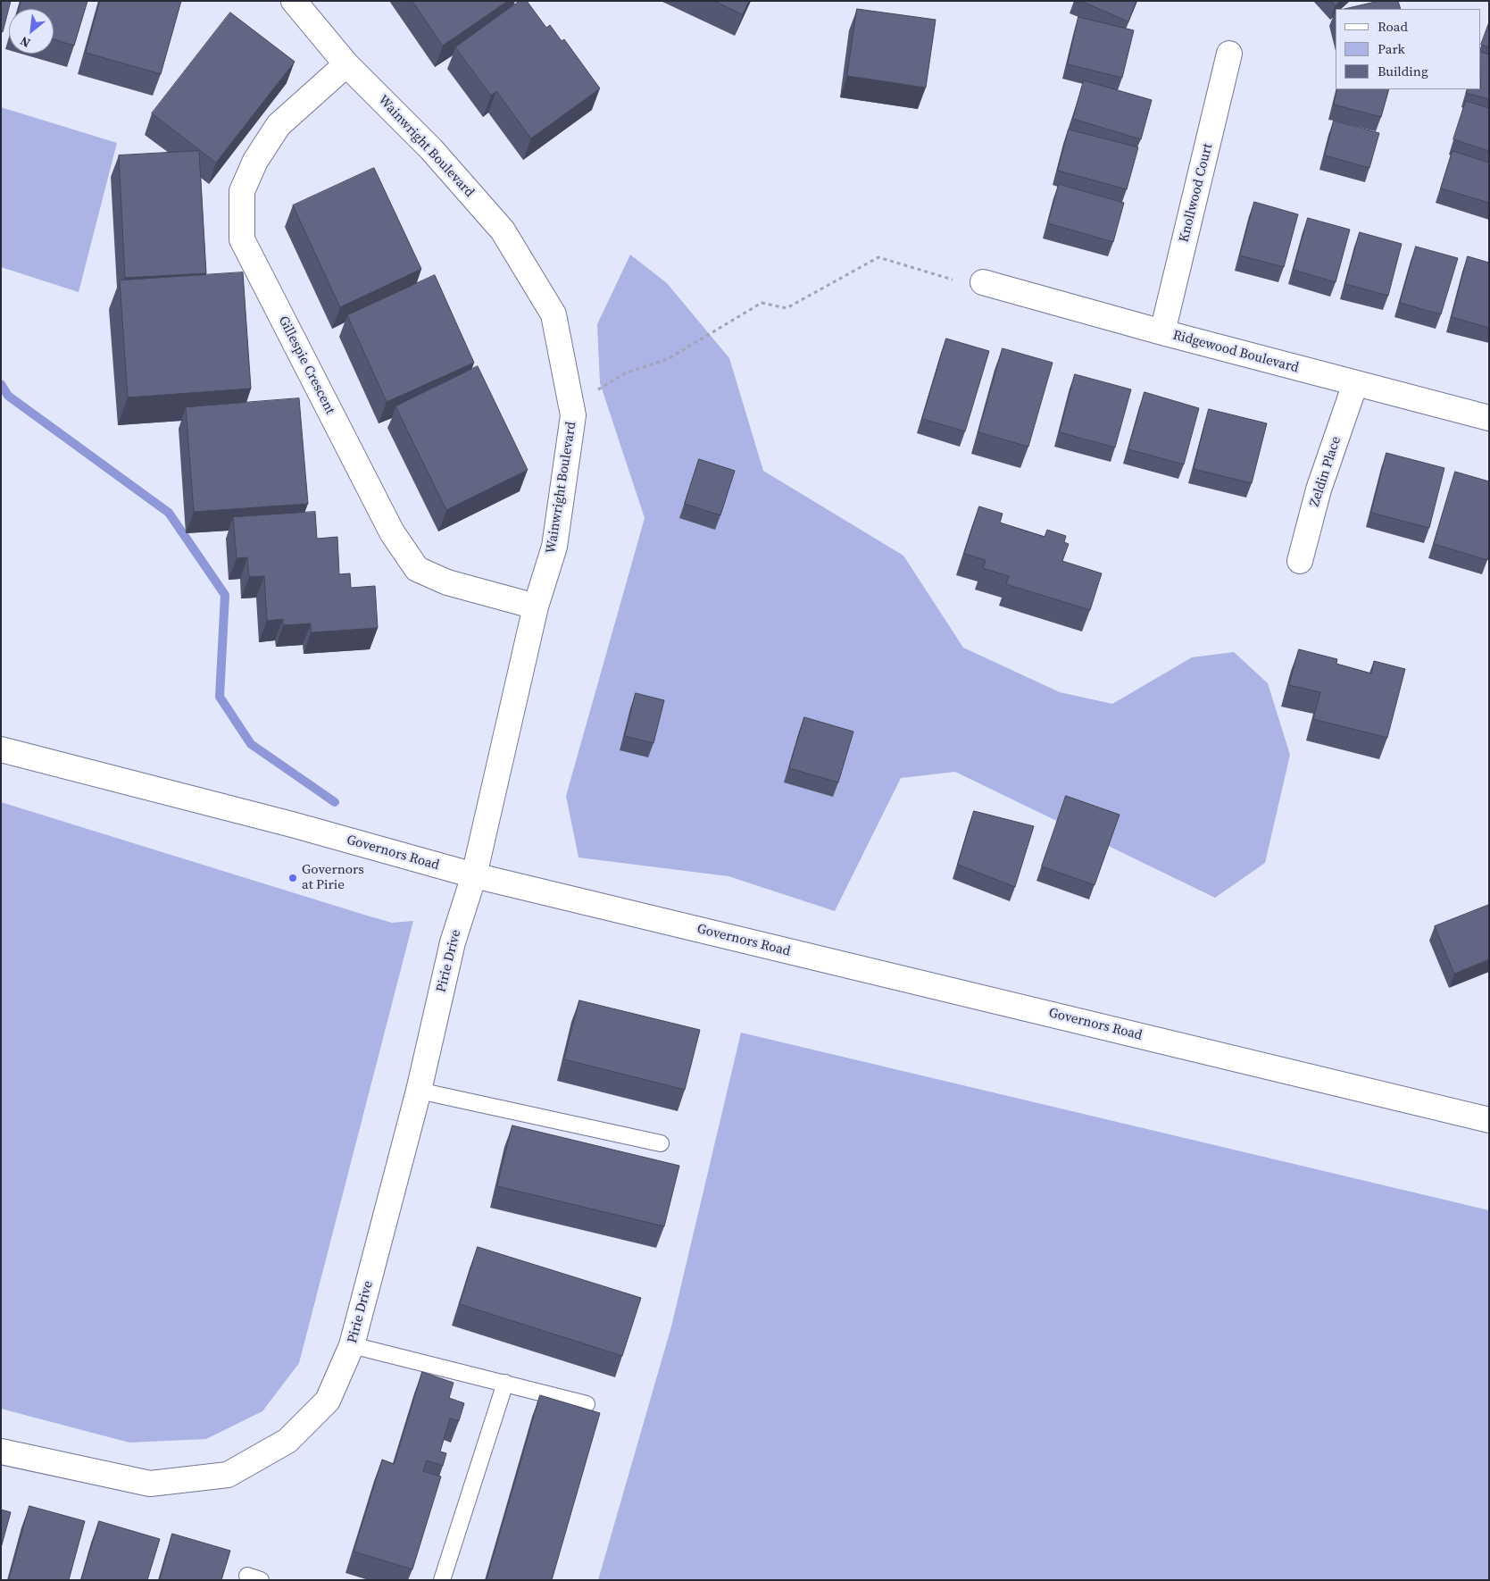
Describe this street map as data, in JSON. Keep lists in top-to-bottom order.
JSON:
{
  "streets": {
    "street": [
      "Wainwright Boulevard",
      "Knollwood Court",
      "Ridgewood Boulevard",
      "Gillespie Crescent",
      "Zeldin Place",
      "Governors Road",
      "Pirie Drive"
    ]
  },
  "crossings": [
    ["Wainwright Boulevard", "Gillespie Crescent"],
    ["Wainwright Boulevard", "Governors Road"],
    ["Wainwright Boulevard", "Pirie Drive"],
    ["Knollwood Court", "Ridgewood Boulevard"],
    ["Ridgewood Boulevard", "Zeldin Place"],
    ["Governors Road", "Pirie Drive"]
  ],
  "places": ["Governors at Pirie"],
  "legend": ["Road", "Park", "Building"],
  "north": "bottom left"
}
